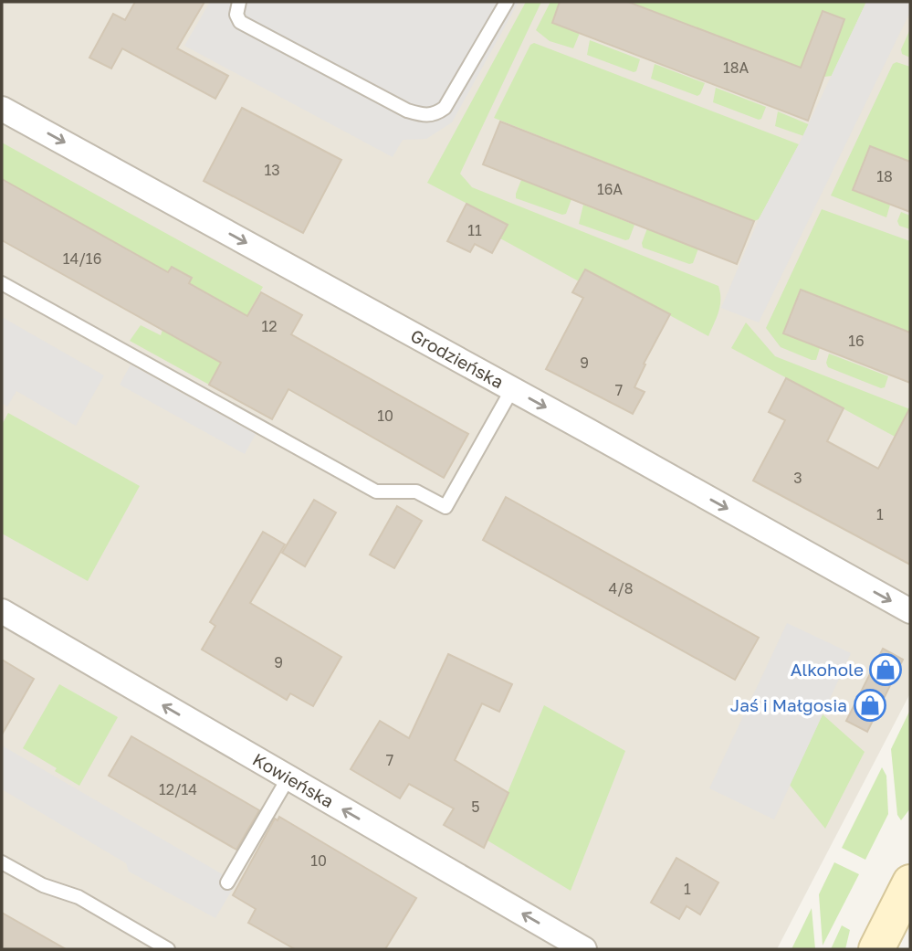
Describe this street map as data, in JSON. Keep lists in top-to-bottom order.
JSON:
{
  "streets": {
    "street": ["Grodzieńska", "Kowieńska"]
  },
  "one_way": ["Grodzieńska", "Kowieńska"],
  "places": {
    "shop": ["Alkohole", "Jaś i Małgosia"]
  },
  "house_numbers": [
    "18A",
    "13",
    "18",
    "16A",
    "11",
    "14/16",
    "12",
    "16",
    "9",
    "7",
    "10",
    "3",
    "1",
    "4/8",
    "9",
    "7",
    "12/14",
    "5",
    "10",
    "1"
  ]
}
